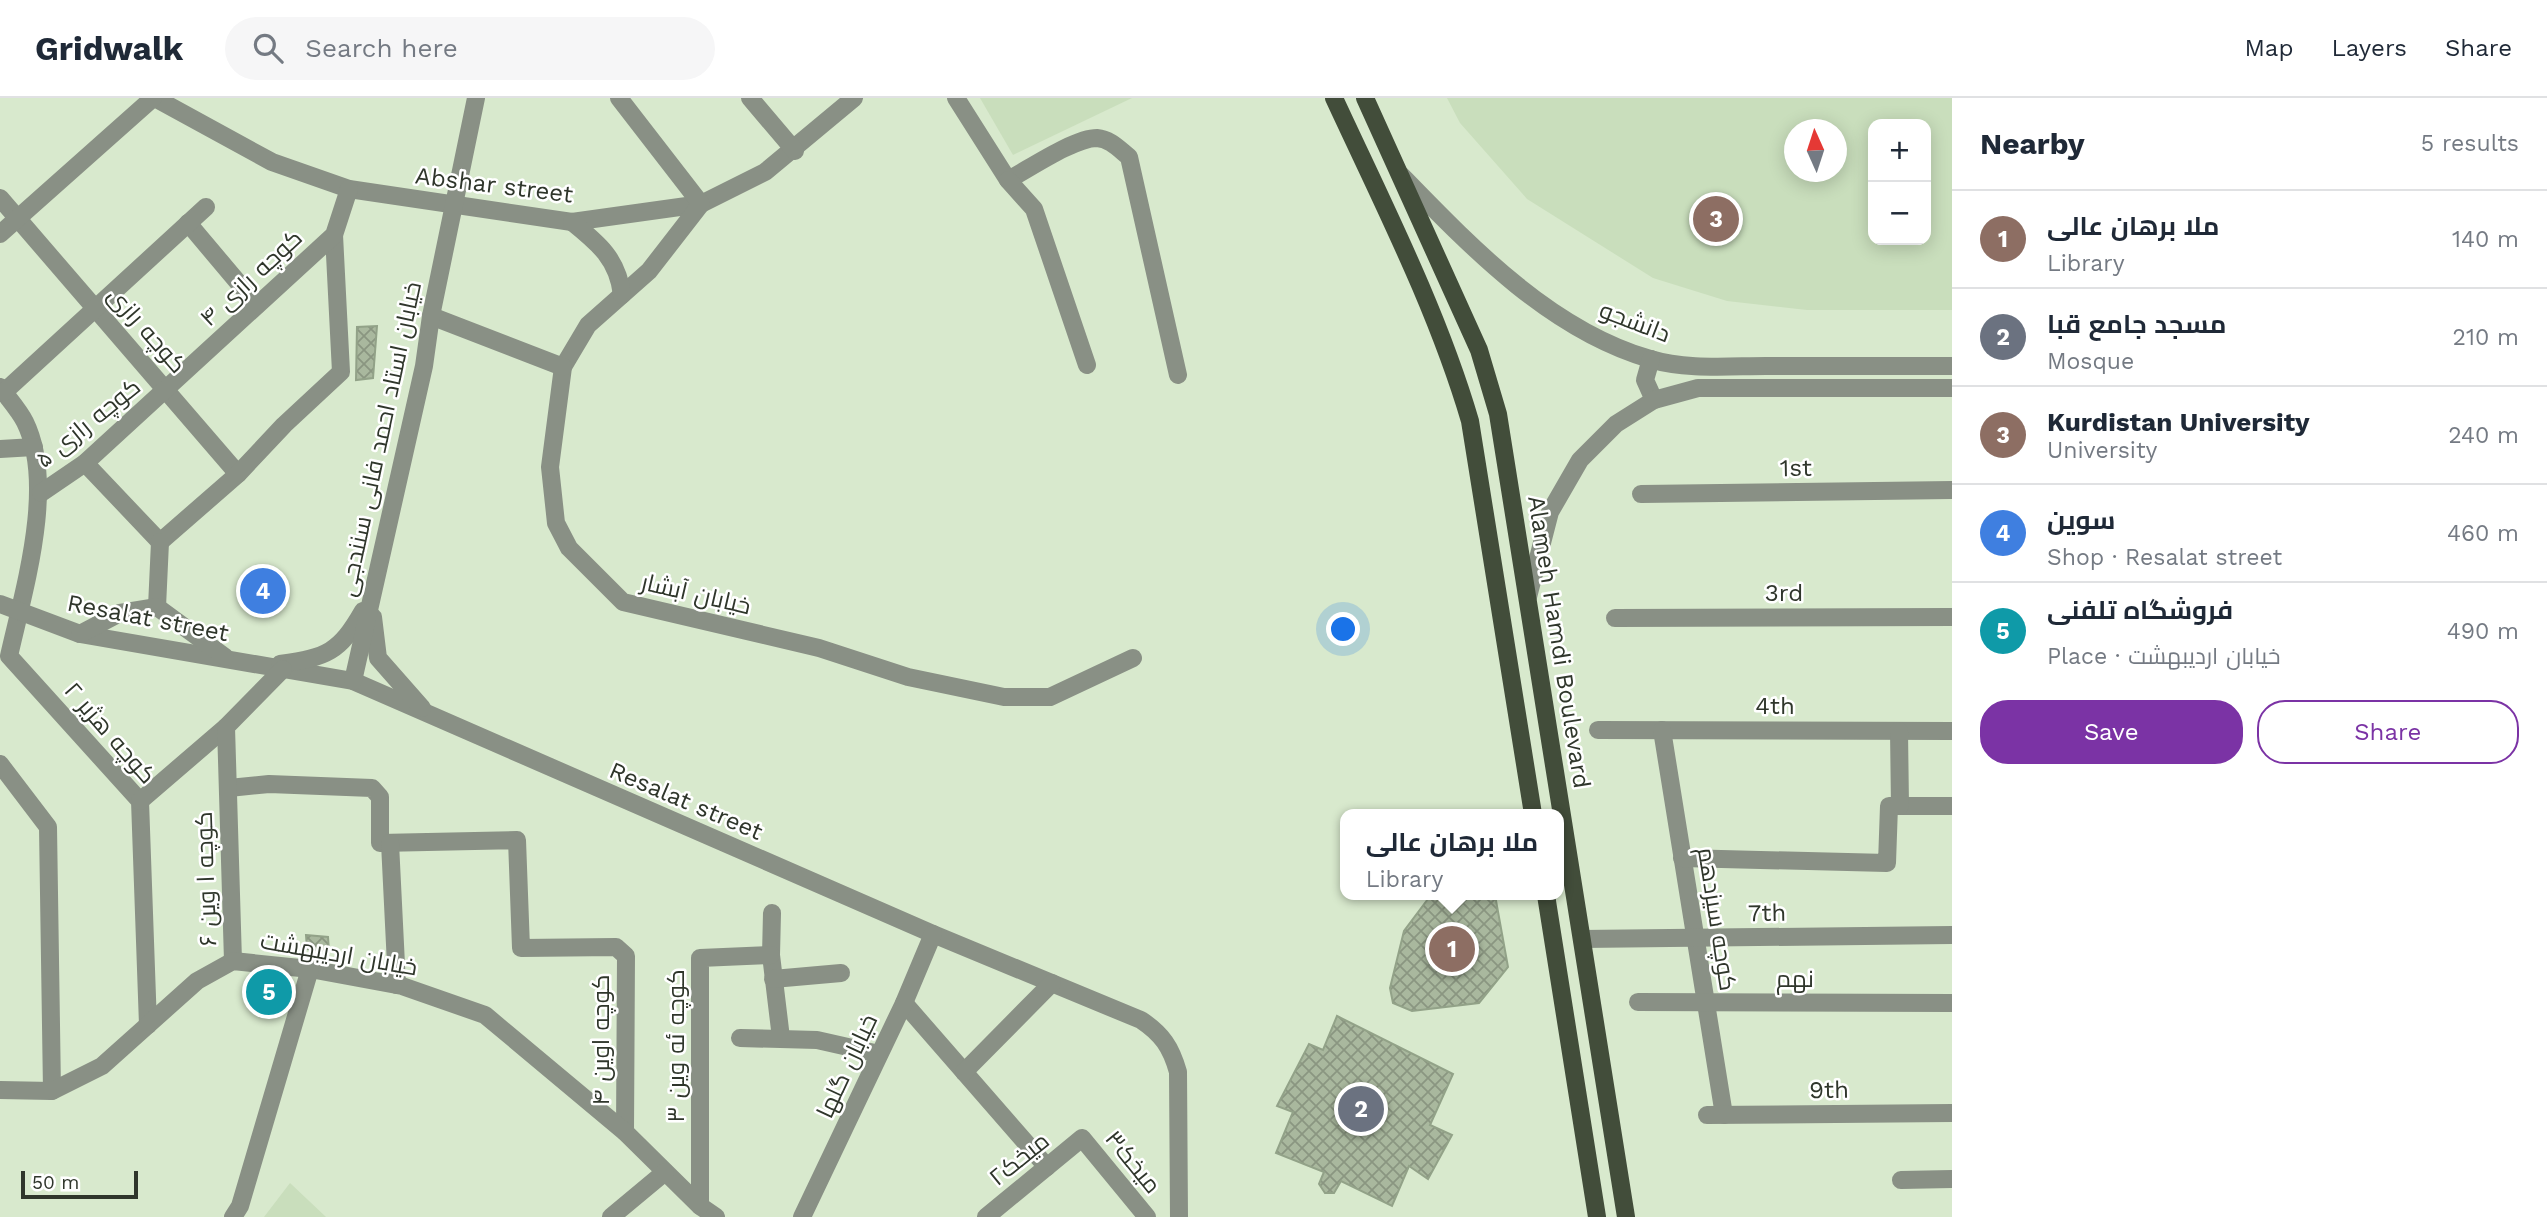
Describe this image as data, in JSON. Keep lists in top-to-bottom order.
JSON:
{
  "streets": {
    "main road": ["Alameh Hamdi Boulevard"],
    "street": [
      "Abshar street",
      "کوچه رازی ۴",
      "دانشجو",
      "کوچه رازی",
      "کوچه رازی ۵",
      "خیابان استاد احمد فانی سنندجی",
      "1st",
      "3rd",
      "خیابان آبشار",
      "Resalat street",
      "4th",
      "کوچه هژیر ۲",
      "کوچه ا وین ۶",
      "7th",
      "کوچه سیزدهم",
      "خیابان اردیبهشت",
      "نهم",
      "کوچه اوین ۴",
      "کوچه ئه وین ۳",
      "خیابان گلها",
      "9th",
      "میخک۲",
      "میخک۳"
    ]
  },
  "crossings": [
    ["Abshar street", "کوچه رازی ۴"],
    ["Abshar street", "خیابان استاد احمد فانی سنندجی"],
    ["Abshar street", "خیابان آبشار"],
    ["کوچه رازی ۴", "کوچه رازی"],
    ["کوچه رازی ۴", "کوچه رازی ۵"],
    ["دانشجو", "Alameh Hamdi Boulevard"],
    ["کوچه رازی", "کوچه رازی ۵"],
    ["خیابان استاد احمد فانی سنندجی", "Resalat street"],
    ["Resalat street", "کوچه هژیر ۲"],
    ["Resalat street", "خیابان گلها"],
    ["Alameh Hamdi Boulevard", "7th"],
    ["4th", "کوچه سیزدهم"],
    ["کوچه هژیر ۲", "خیابان اردیبهشت"],
    ["کوچه ا وین ۶", "خیابان اردیبهشت"],
    ["کوچه ا وین ۶", "کوچه اوین ۴"],
    ["7th", "کوچه سیزدهم"],
    ["کوچه سیزدهم", "نهم"],
    ["کوچه سیزدهم", "9th"],
    ["خیابان اردیبهشت", "کوچه اوین ۴"],
    ["خیابان اردیبهشت", "کوچه ئه وین ۳"],
    ["میخک۲", "میخک۳"]
  ],
  "scale_bar": "50 m",
  "north": "top",
  "page": {
    "header": "Gridwalk",
    "search": "Search here",
    "nav": ["Map", "Layers", "Share"],
    "heading": ["Nearby", "5 results"],
    "map_buttons": ["+", "−"],
    "list": [
      {
        "mark": "1",
        "name": "ملا برهان عالی",
        "note": "Library",
        "value": "140 m"
      },
      {
        "mark": "2",
        "name": "مسجد جامع قبا",
        "note": "Mosque",
        "value": "210 m"
      },
      {
        "mark": "3",
        "name": "Kurdistan University",
        "note": "University",
        "value": "240 m"
      },
      {
        "mark": "4",
        "name": "سوین",
        "note": "Shop · Resalat street",
        "value": "460 m"
      },
      {
        "mark": "5",
        "name": "فروشگاه تلفنی",
        "note": "Place · خیابان اردیبهشت",
        "value": "490 m"
      }
    ],
    "pins": [
      "3",
      "4",
      "1",
      "5",
      "2"
    ],
    "buttons": ["Save", "Share"],
    "popup": ["ملا برهان عالی", "Library"],
    "scale": "50 m"
  }
}
